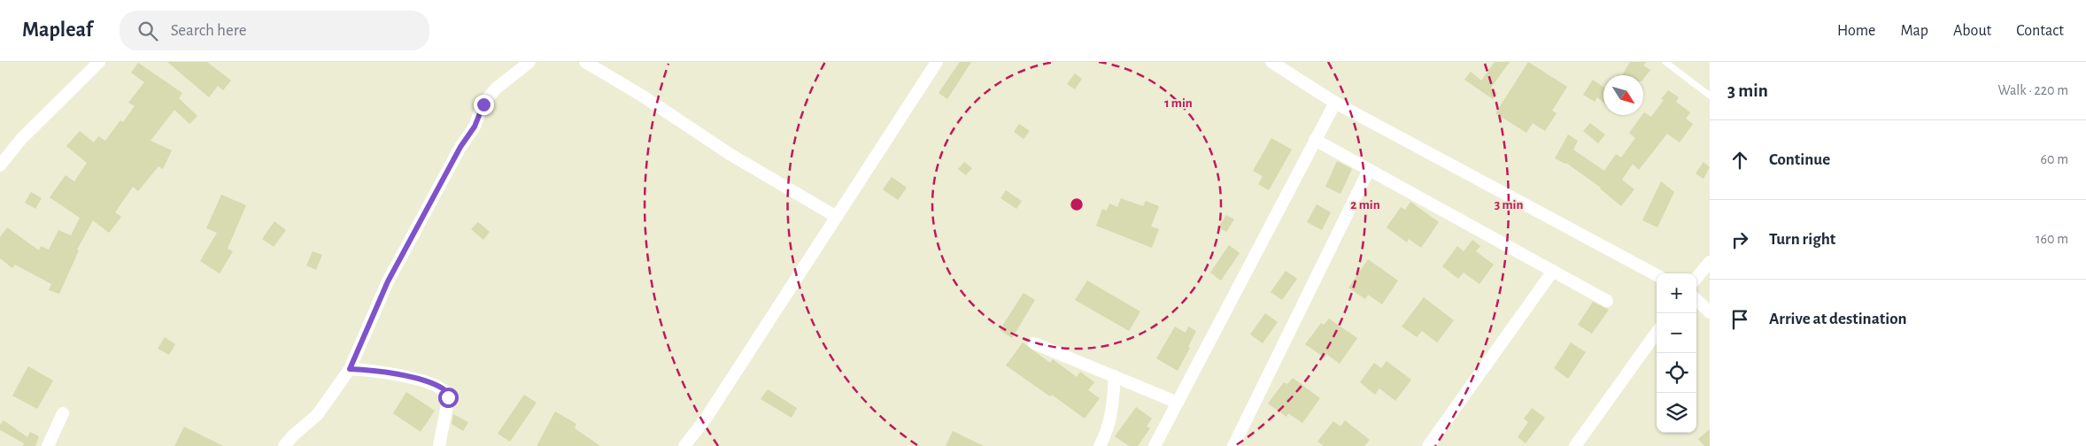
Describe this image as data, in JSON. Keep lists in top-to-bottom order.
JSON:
{
  "north": "bottom right",
  "page": {
    "header": "Mapleaf",
    "search": "Search here",
    "nav": [
      "Home",
      "Map",
      "About",
      "Contact"
    ],
    "heading": ["3 min", "Walk · 220 m"],
    "list": [
      ["Continue", "60 m"],
      ["Turn right", "160 m"],
      "Arrive at destination"
    ],
    "map_buttons": ["+", "−"]
  },
  "rings": ["1 min", "2 min", "3 min"]
}
